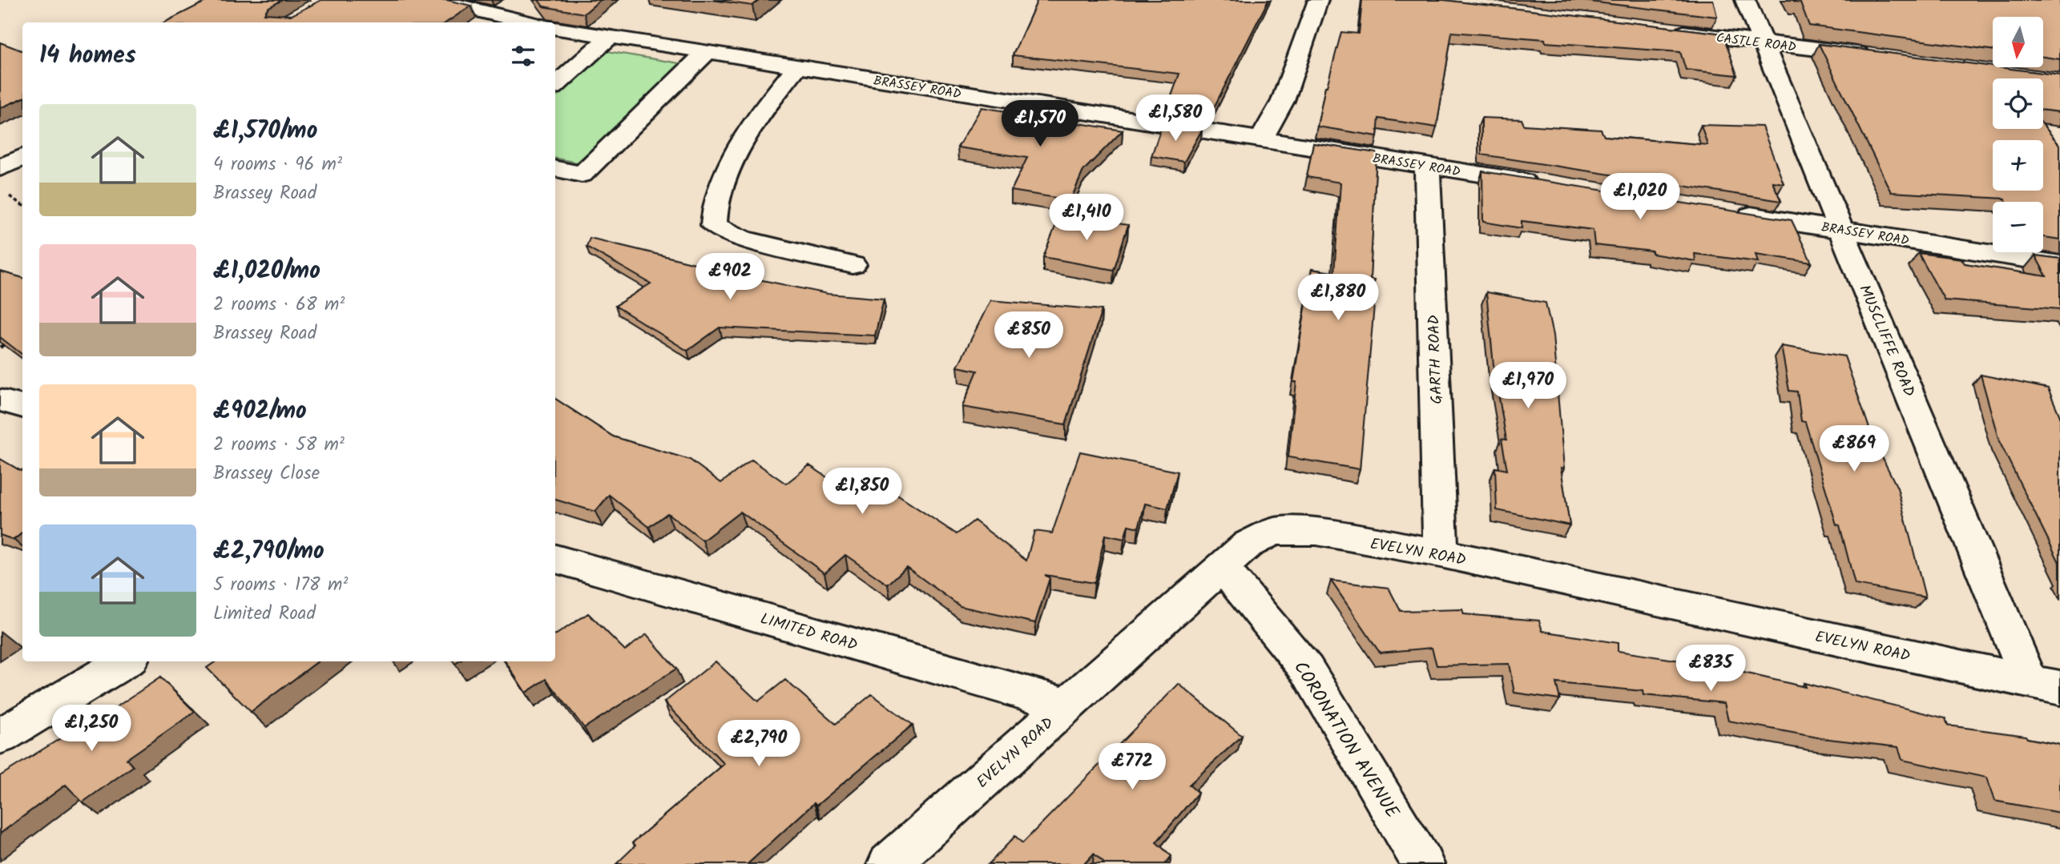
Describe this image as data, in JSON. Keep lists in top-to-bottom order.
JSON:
{
  "streets": {
    "street": [
      "CASTLE ROAD",
      "BRASSEY ROAD",
      "MUSCLIFFE ROAD",
      "GARTH ROAD",
      "EVELYN ROAD",
      "LIMITED ROAD",
      "CORONATION AVENUE"
    ]
  },
  "crossings": [
    ["CASTLE ROAD", "MUSCLIFFE ROAD"],
    ["BRASSEY ROAD", "MUSCLIFFE ROAD"],
    ["BRASSEY ROAD", "GARTH ROAD"],
    ["MUSCLIFFE ROAD", "EVELYN ROAD"],
    ["GARTH ROAD", "EVELYN ROAD"],
    ["EVELYN ROAD", "LIMITED ROAD"],
    ["EVELYN ROAD", "CORONATION AVENUE"]
  ],
  "north": "bottom",
  "page": {
    "map_buttons": ["+", "−"],
    "heading": "14 homes",
    "list": [
      {
        "name": "£1,570/mo",
        "note": "4 rooms · 96 m² · Brassey Road"
      },
      {
        "name": "£1,020/mo",
        "note": "2 rooms · 68 m² · Brassey Road"
      },
      {
        "name": "£902/mo",
        "note": "2 rooms · 58 m² · Brassey Close"
      },
      {
        "name": "£2,790/mo",
        "note": "5 rooms · 178 m² · Limited Road"
      }
    ],
    "price": [
      "£1,580",
      "£1,570",
      "£1,020",
      "£1,410",
      "£902",
      "£1,880",
      "£850",
      "£1,970",
      "£869",
      "£1,850",
      "£835",
      "£1,250",
      "£2,790",
      "£772"
    ]
  }
}
